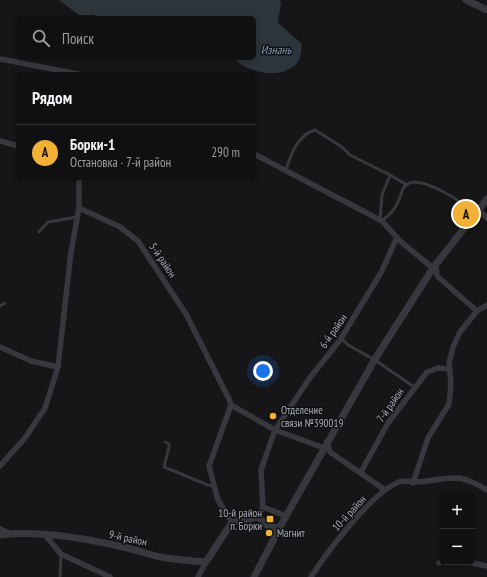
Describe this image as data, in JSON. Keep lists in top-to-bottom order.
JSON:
{
  "streets": {
    "street": [
      "5-й район",
      "6-й район",
      "7-й район",
      "10-й район",
      "9-й район"
    ]
  },
  "water": ["Изнань"],
  "places": {
    "other": ["Отделение связи №390019", "Магнит"],
    "transit": ["10-й район п. Борки"]
  },
  "page": {
    "search": "Поиск",
    "heading": "Рядом",
    "list": [
      {
        "mark": "A",
        "name": "Борки-1",
        "note": "Остановка · 7-й район",
        "value": "290 m"
      }
    ],
    "pins": "A",
    "map_buttons": ["+", "−"]
  }
}
